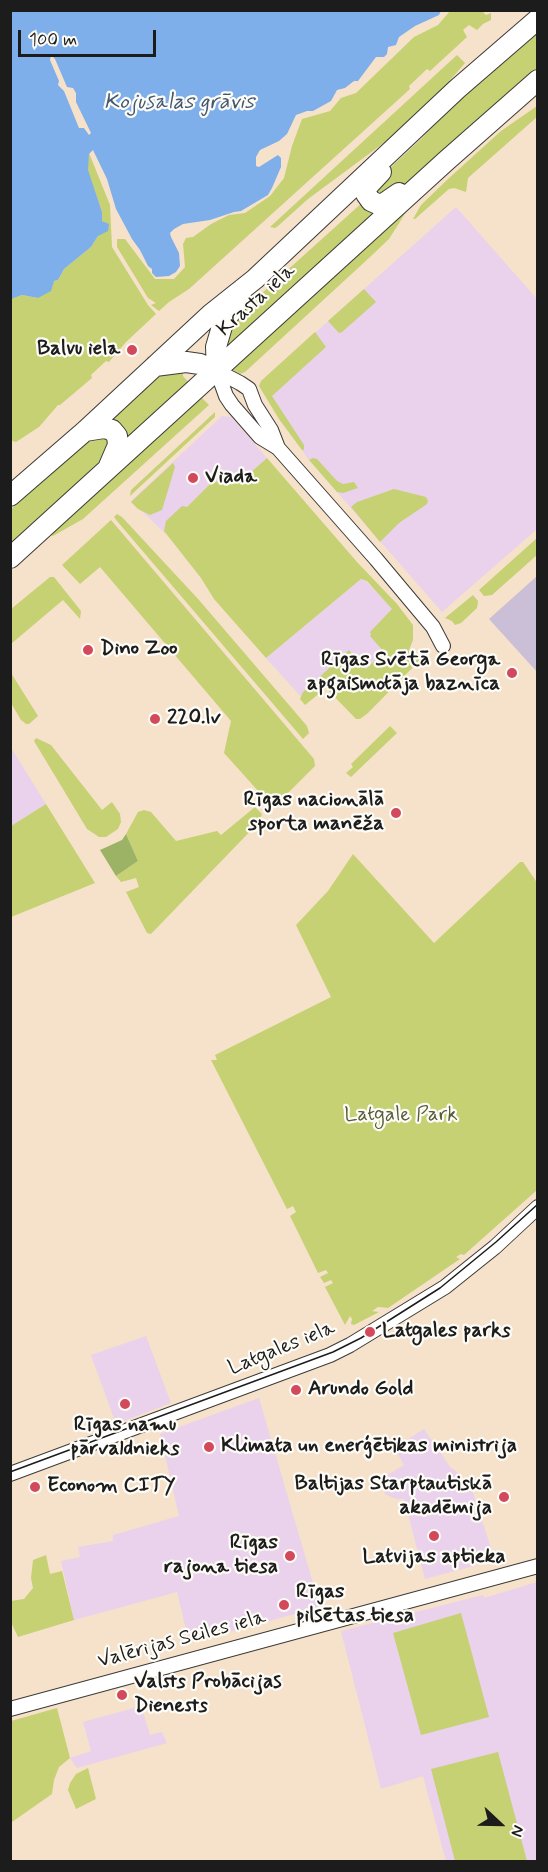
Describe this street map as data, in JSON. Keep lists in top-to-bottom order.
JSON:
{
  "streets": {
    "highway": ["Krasta iela"],
    "street": ["Latgales iela", "Valērijas Seiles iela"]
  },
  "water": ["Kojusalas grāvis"],
  "parks": ["Latgale Park"],
  "places": [
    "Balvu iela",
    "Viada",
    "Dino Zoo",
    "Rīgas Svētā Georga apgaismotāja baznīca",
    "220.lv",
    "Rīgas nacionālā sporta manēža",
    "Latgales parks",
    "Arundo Gold",
    "Rīgas namu pārvaldnieks",
    "Klimata un enerģētikas ministrija",
    "Econom CITY",
    "Baltijas Starptautiskā akadēmija",
    "Latvijas aptieka",
    "Rīgas rajona tiesa",
    "Rīgas pilsētas tiesa",
    "Valsts Probācijas Dienests"
  ],
  "scale_bar": "100 m",
  "north": "right"
}
